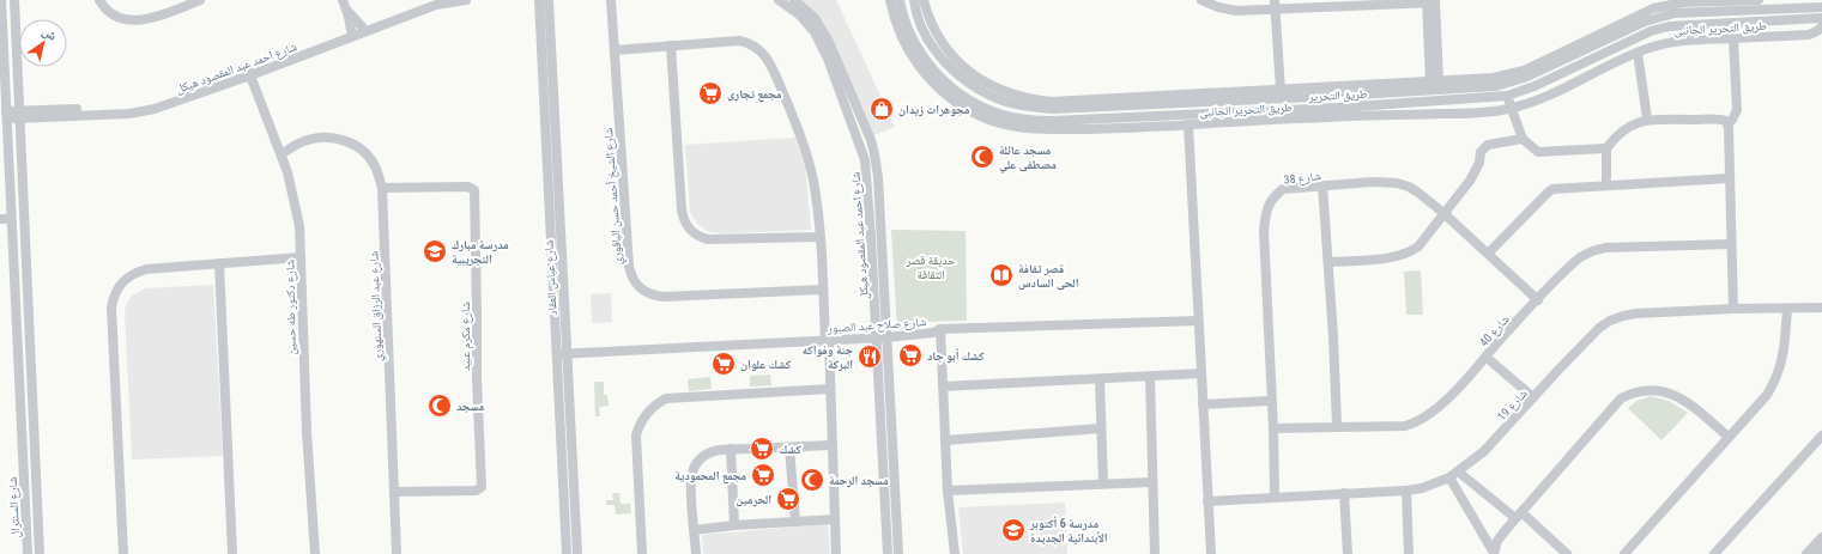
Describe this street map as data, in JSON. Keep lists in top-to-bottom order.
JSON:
{
  "streets": {
    "street": [
      "طريق التحرير الجانبى",
      "شارع احمد عبد المقصود هيكل",
      "طريق التحرير",
      "شارع 38",
      "شارع الشيخ أحمد حسن الباقوري",
      "شارع عباس العقاد",
      "شارع عبد الرزاق السنهوري",
      "شارع دكتور طه حسين",
      "شارع صلاح عبد الصبور",
      "شارع 40",
      "شارع مكرم عبيد",
      "شارع 19",
      "شارع السنترال"
    ]
  },
  "crossings": [
    ["شارع احمد عبد المقصود هيكل", "شارع دكتور طه حسين"],
    ["شارع احمد عبد المقصود هيكل", "شارع صلاح عبد الصبور"],
    ["شارع احمد عبد المقصود هيكل", "شارع السنترال"],
    ["شارع 38", "شارع 40"],
    ["شارع 38", "شارع 19"],
    ["شارع عباس العقاد", "شارع صلاح عبد الصبور"],
    ["شارع عبد الرزاق السنهوري", "شارع دكتور طه حسين"],
    ["شارع عبد الرزاق السنهوري", "شارع مكرم عبيد"]
  ],
  "parks": ["حديقة قصر الثقافة"],
  "places": {
    "supermarket": [
      "مجمع تجارى",
      "كشك أبو جاد",
      "كشك علوان",
      "كشك",
      "مجمع المحمودية",
      "الحرمين"
    ],
    "shop": ["مجوهرات زيدان"],
    "mosque": ["مسجد عائلة مصطفى علي", "مسجد", "مسجد الرحمة"],
    "school or university": ["مدرسة مبارك التجريبية", "مدرسة 6 أكتوبر الأبتدائية الجديدة"],
    "library": ["قصر ثقافة الحى السادس"],
    "restaurant": ["جنة وفواكه البركة"]
  },
  "north": "top right"
}
